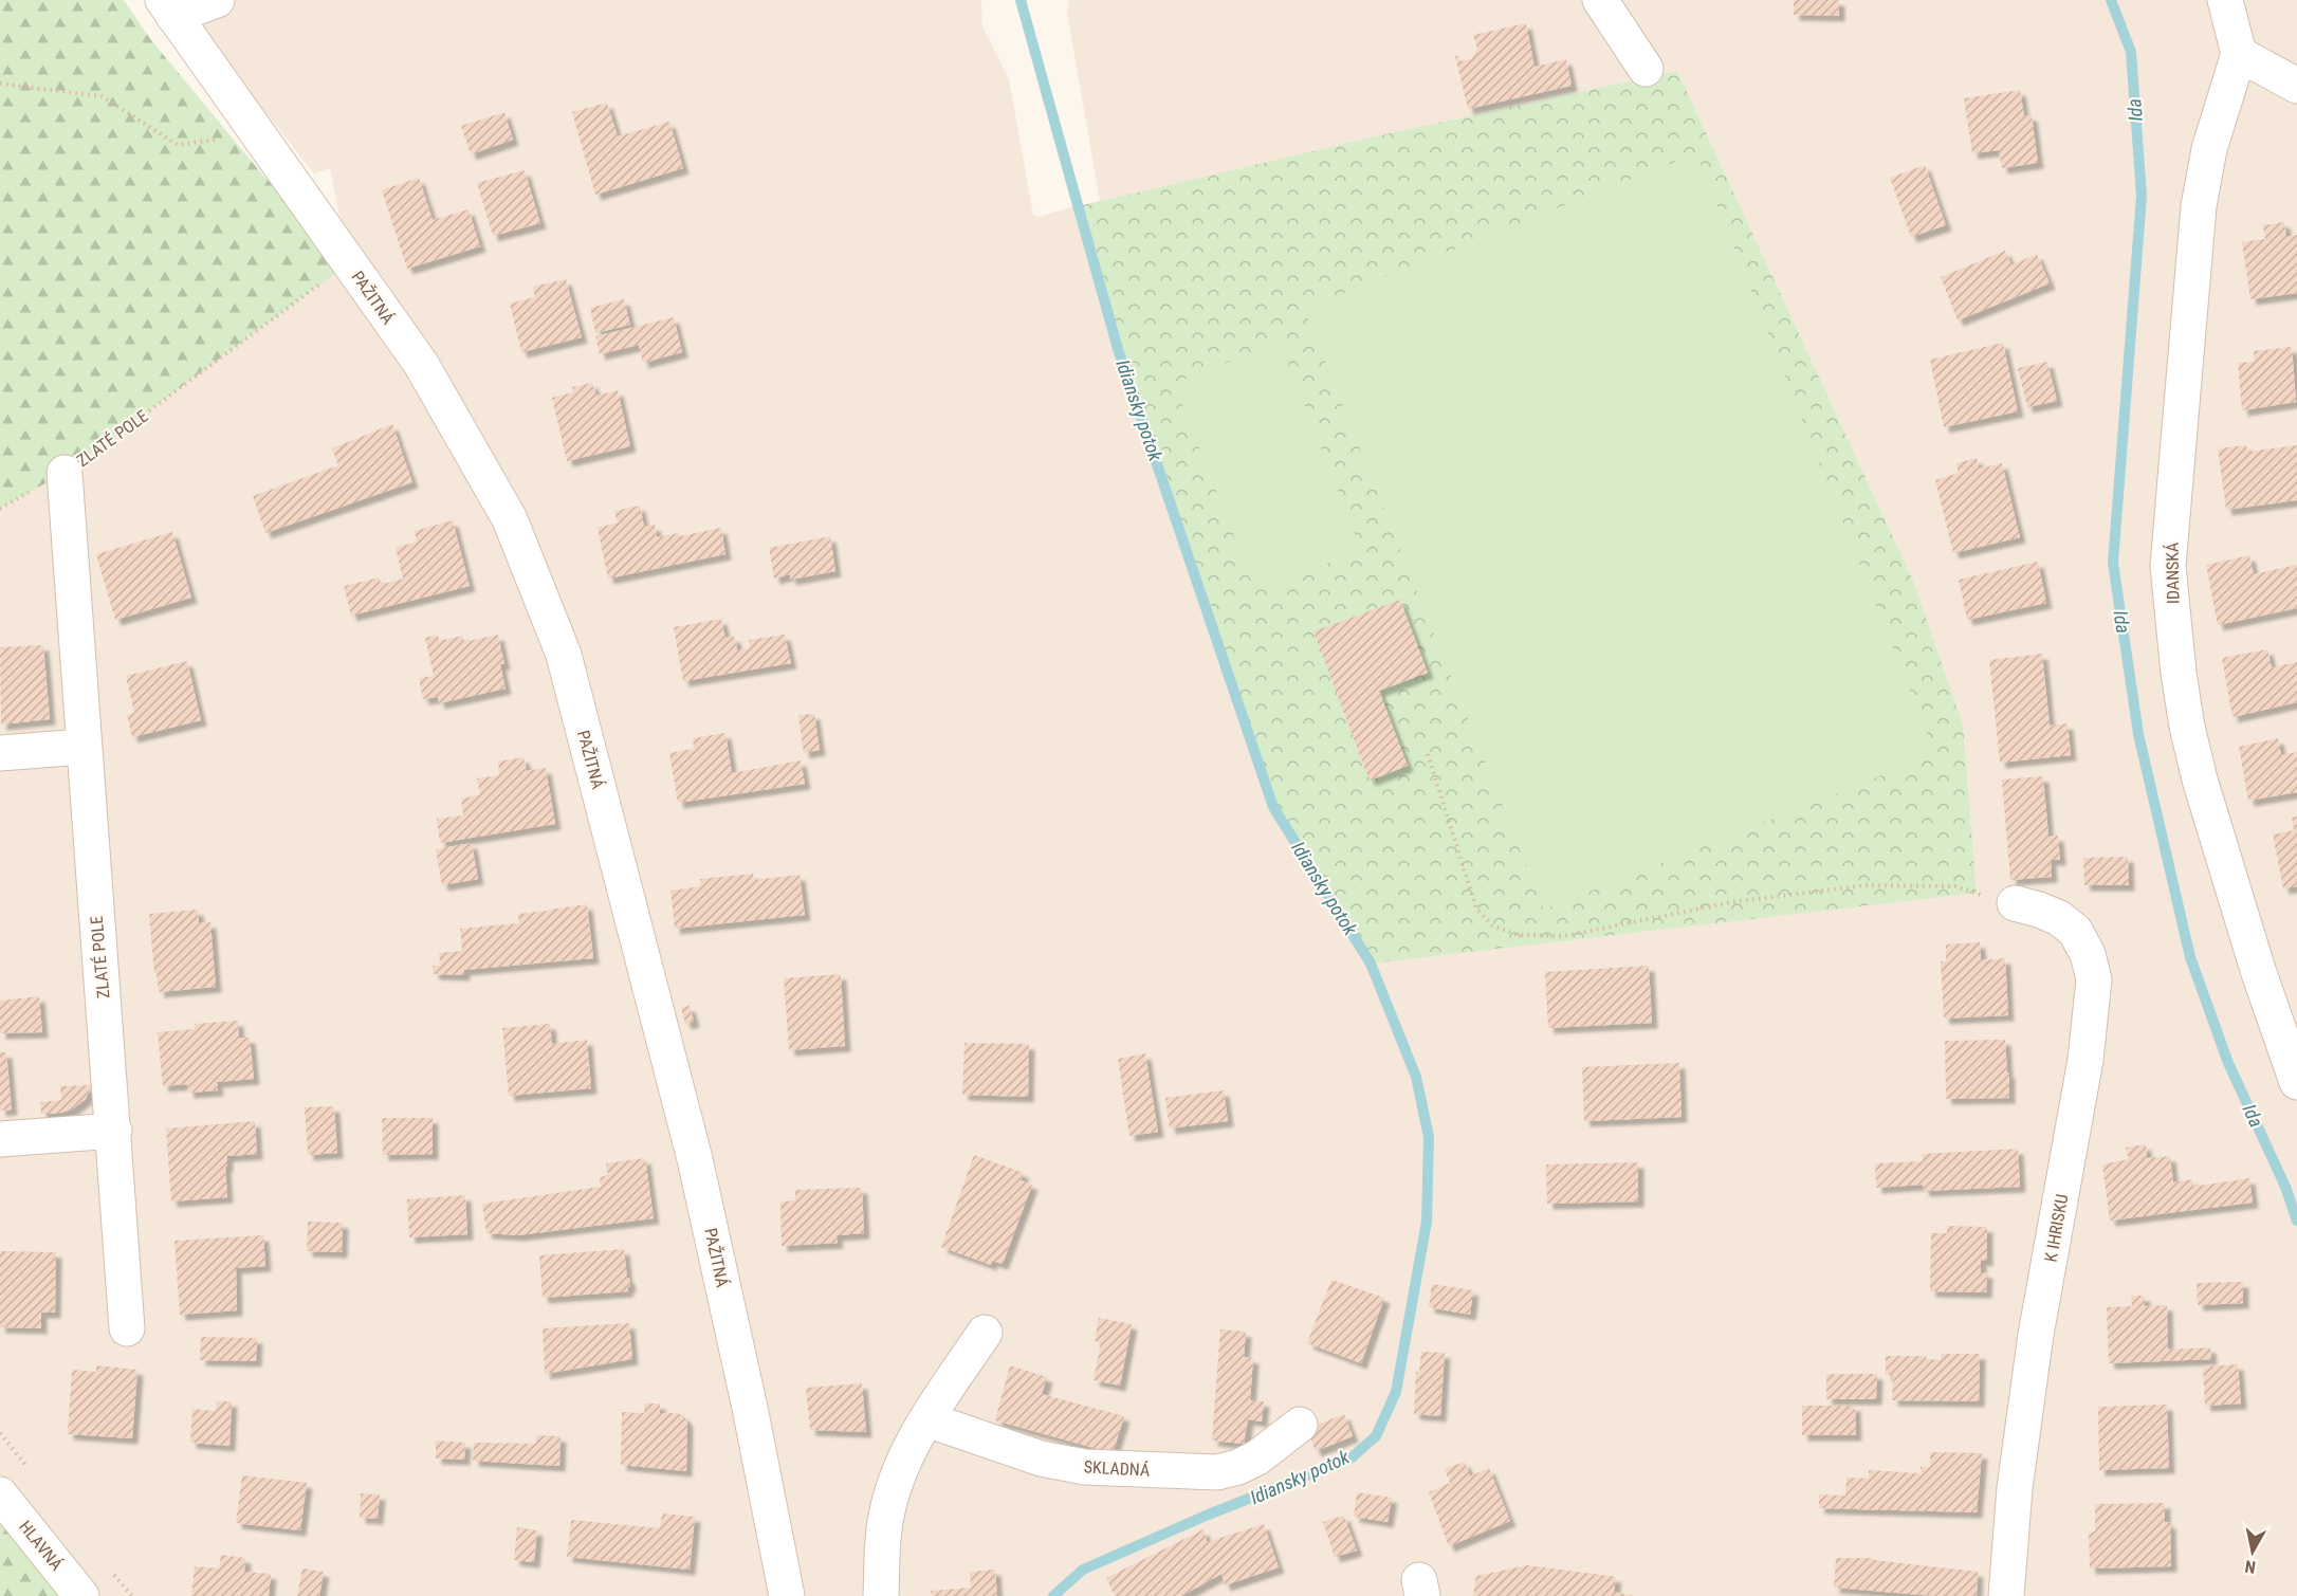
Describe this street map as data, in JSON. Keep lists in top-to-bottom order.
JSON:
{
  "streets": {
    "street": [
      "PAŽITNÁ",
      "ZLATÉ POLE",
      "IDANSKÁ",
      "K IHRISKU",
      "SKLADNÁ",
      "HLAVNÁ"
    ]
  },
  "crossings": [
    ["PAŽITNÁ", "ZLATÉ POLE"]
  ],
  "water": ["Ida", "Idiansky potok"],
  "north": "bottom"
}
